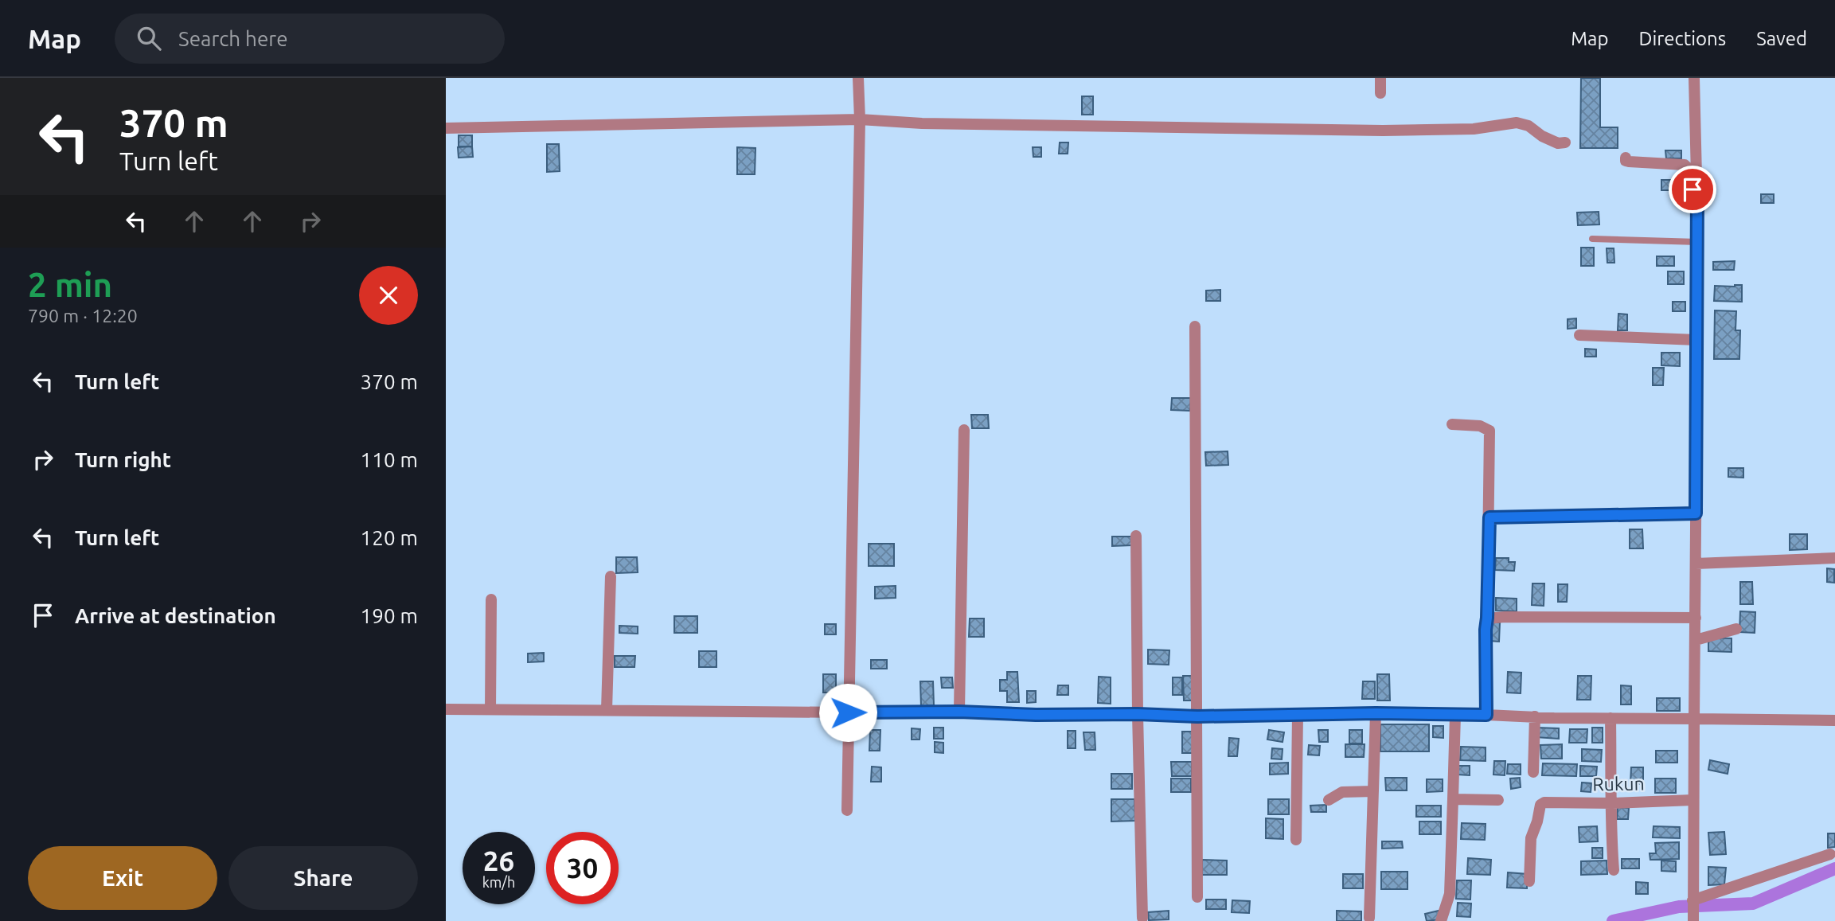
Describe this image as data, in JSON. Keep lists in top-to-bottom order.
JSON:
{
  "streets": {
    "street": ["Rukun"]
  },
  "page": {
    "header": "Map",
    "search": "Search here",
    "nav": ["Map", "Directions", "Saved"],
    "turn": ["370 m", "Turn left"],
    "heading": ["2 min", "790 m · 12:20"],
    "list": [
      {
        "name": "Turn left",
        "value": "370 m"
      },
      {
        "name": "Turn right",
        "value": "110 m"
      },
      {
        "name": "Turn left",
        "value": "120 m"
      },
      {
        "name": "Arrive at destination",
        "value": "190 m"
      }
    ],
    "speed": "26 km/h",
    "limit": "30",
    "buttons": ["Exit", "Share"]
  }
}
